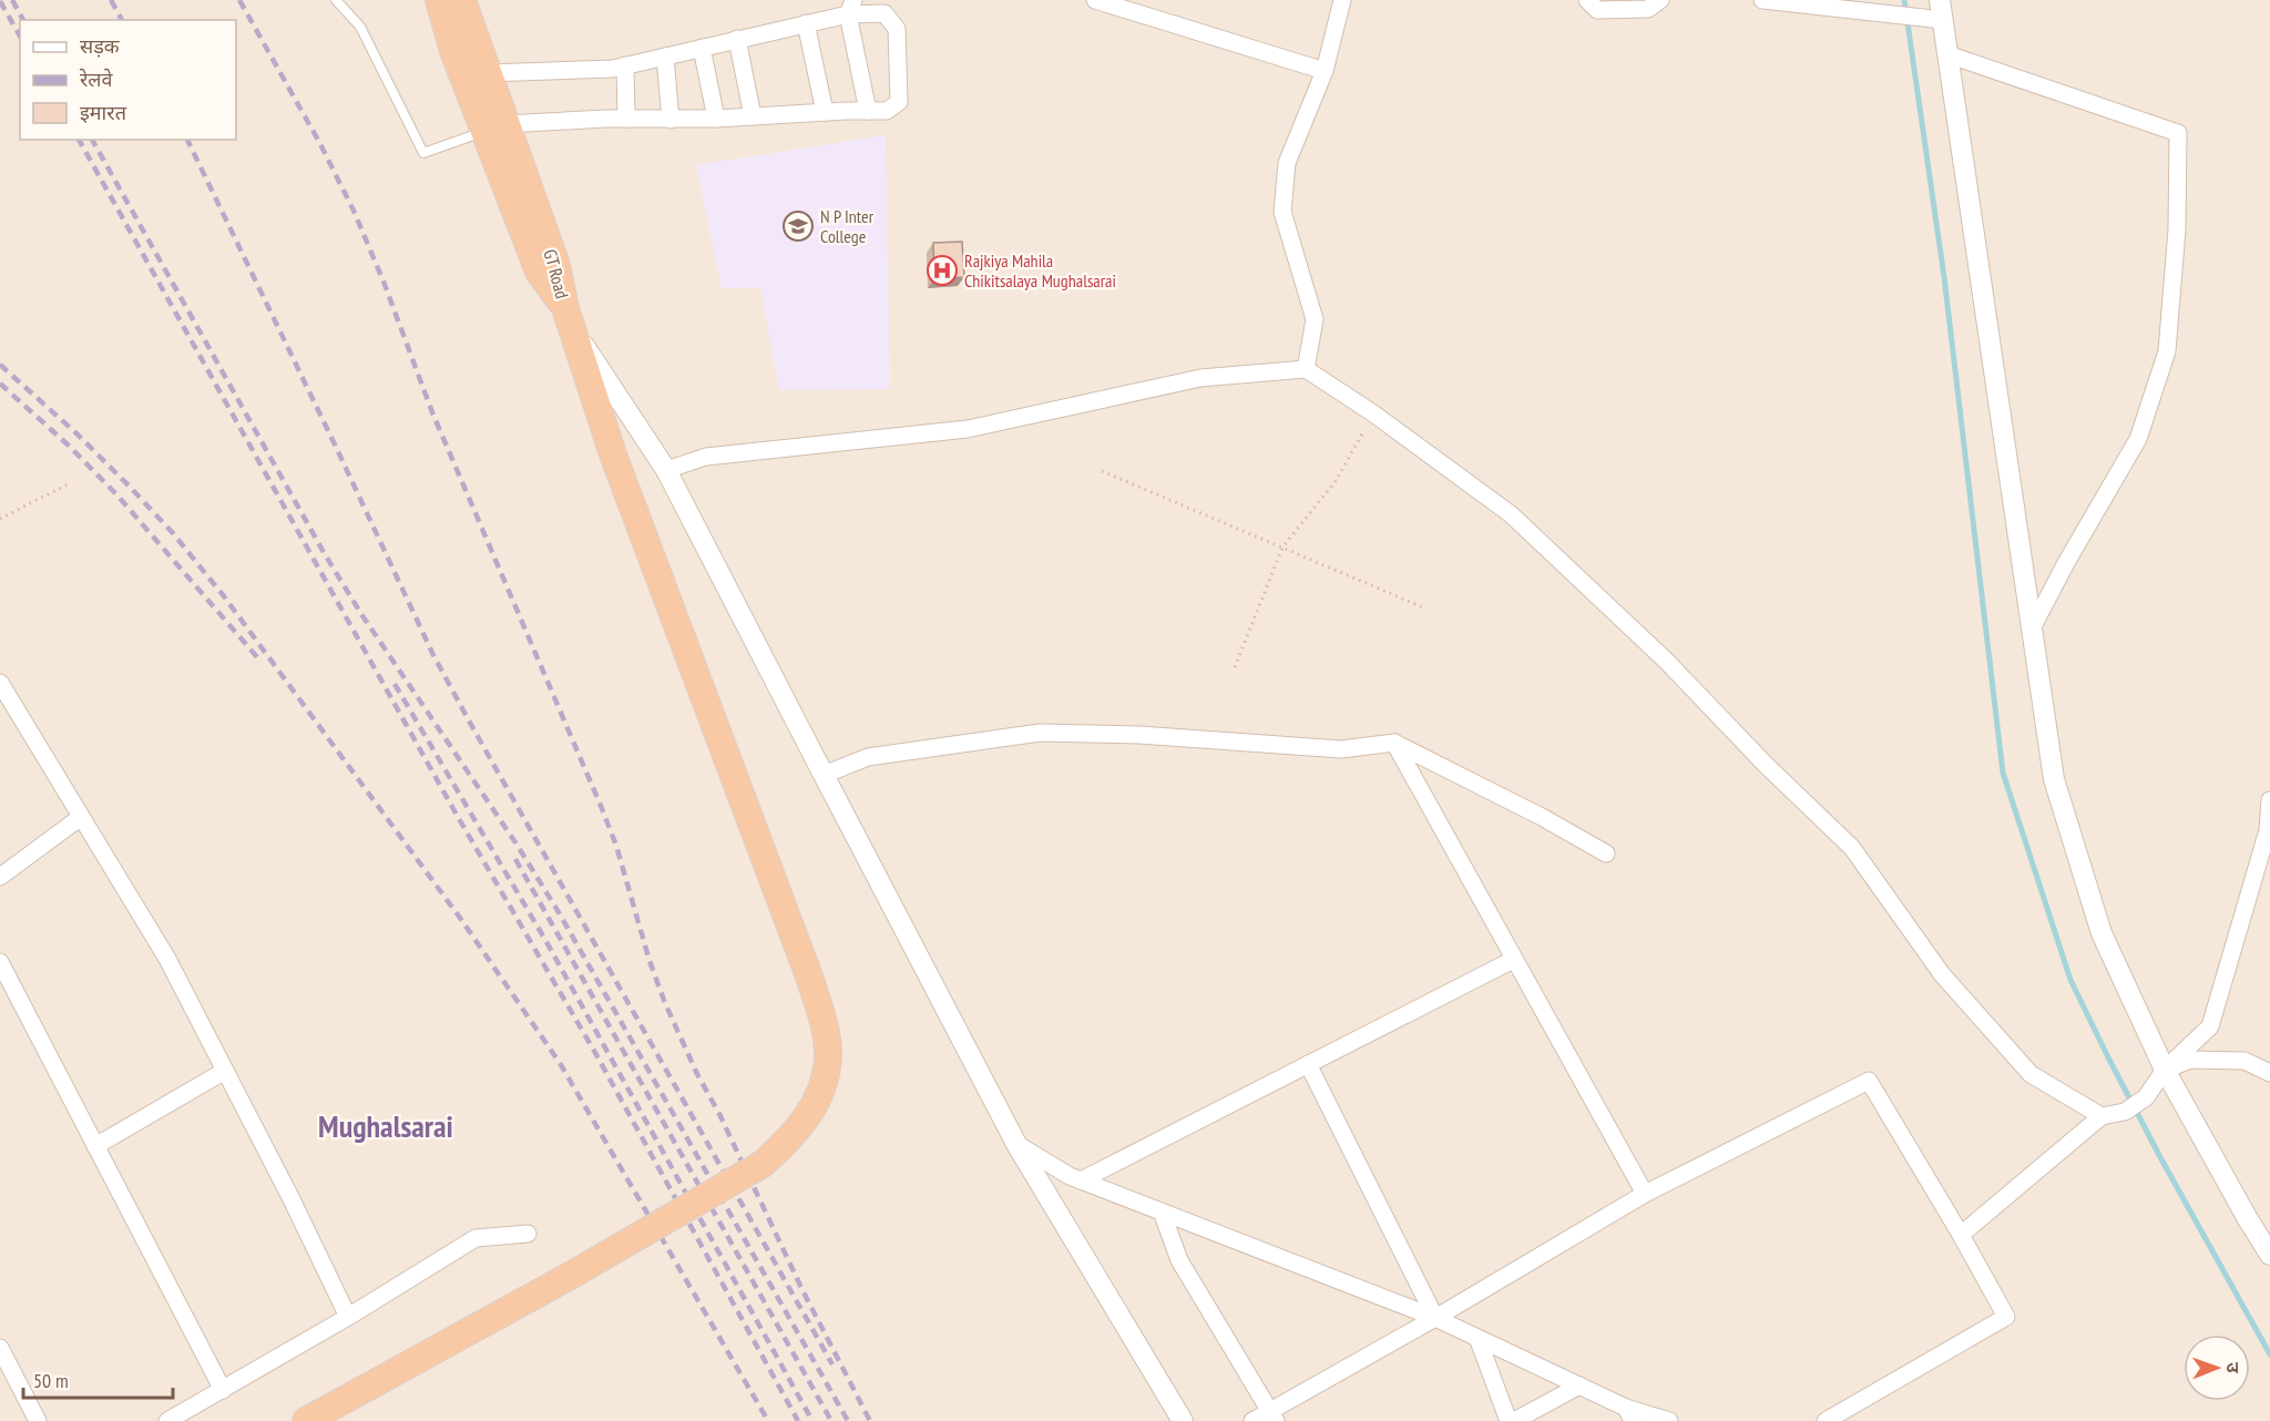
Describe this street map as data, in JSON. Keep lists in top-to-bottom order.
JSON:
{
  "streets": {
    "highway": ["GT Road"]
  },
  "districts": ["Mughalsarai"],
  "places": {
    "school or university": ["N P Inter College"],
    "hospital": ["Rajkiya Mahila Chikitsalaya Mughalsarai"]
  },
  "legend": ["सड़क", "रेलवे", "इमारत"],
  "scale_bar": "50 m",
  "north": "right"
}
